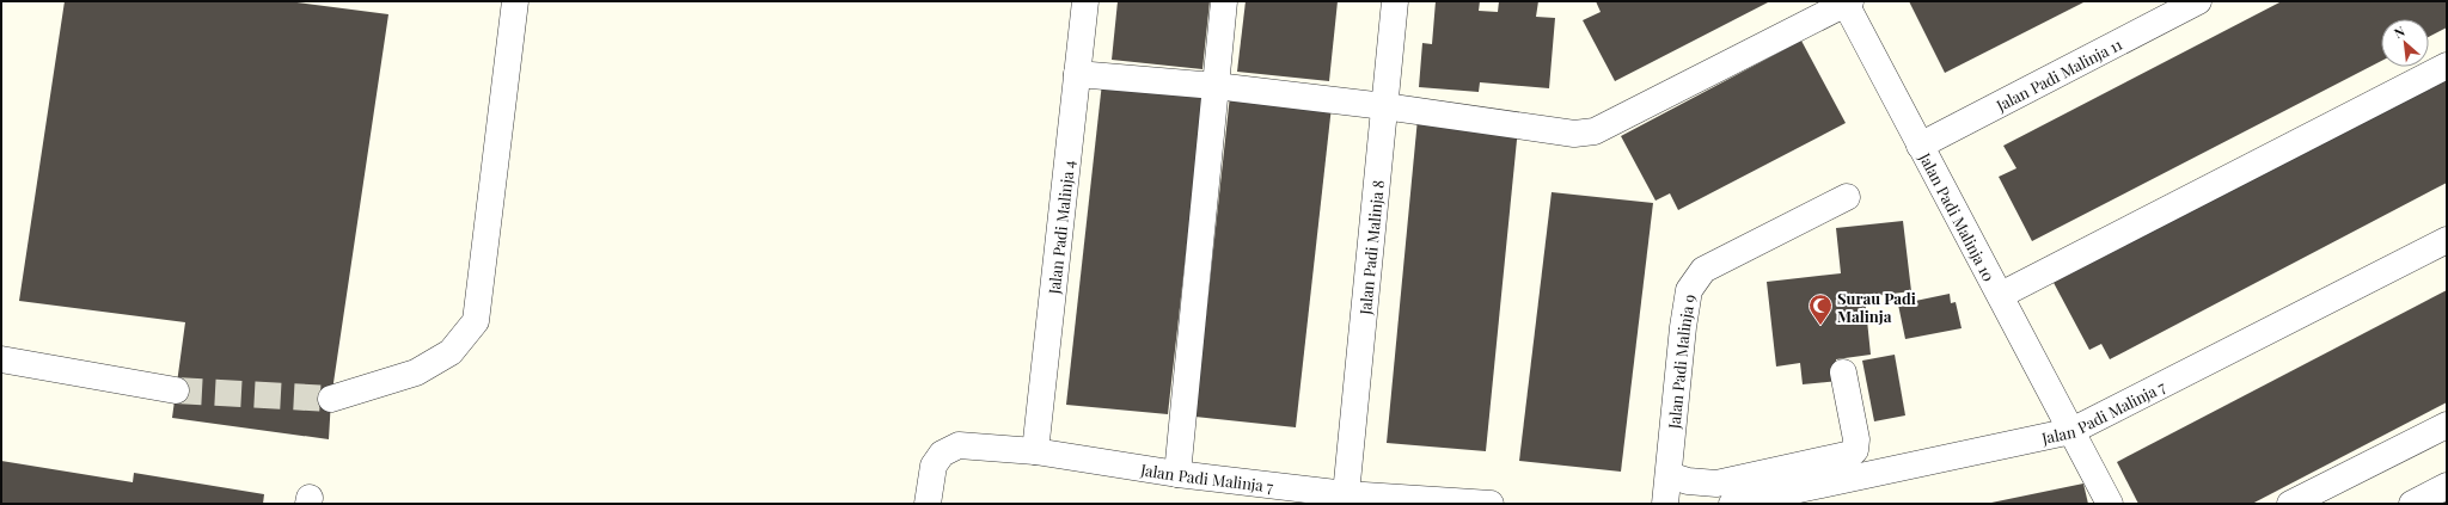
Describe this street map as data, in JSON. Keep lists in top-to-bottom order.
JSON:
{
  "streets": {
    "street": [
      "Jalan Padi Malinja 11",
      "Jalan Padi Malinja 10",
      "Jalan Padi Malinja 4",
      "Jalan Padi Malinja 8",
      "Jalan Padi Malinja 9",
      "Jalan Padi Malinja 7"
    ]
  },
  "crossings": [
    ["Jalan Padi Malinja 11", "Jalan Padi Malinja 10"],
    ["Jalan Padi Malinja 10", "Jalan Padi Malinja 7"],
    ["Jalan Padi Malinja 4", "Jalan Padi Malinja 7"],
    ["Jalan Padi Malinja 8", "Jalan Padi Malinja 7"]
  ],
  "places": {
    "mosque": ["Surau Padi Malinja"]
  },
  "north": "top left"
}
